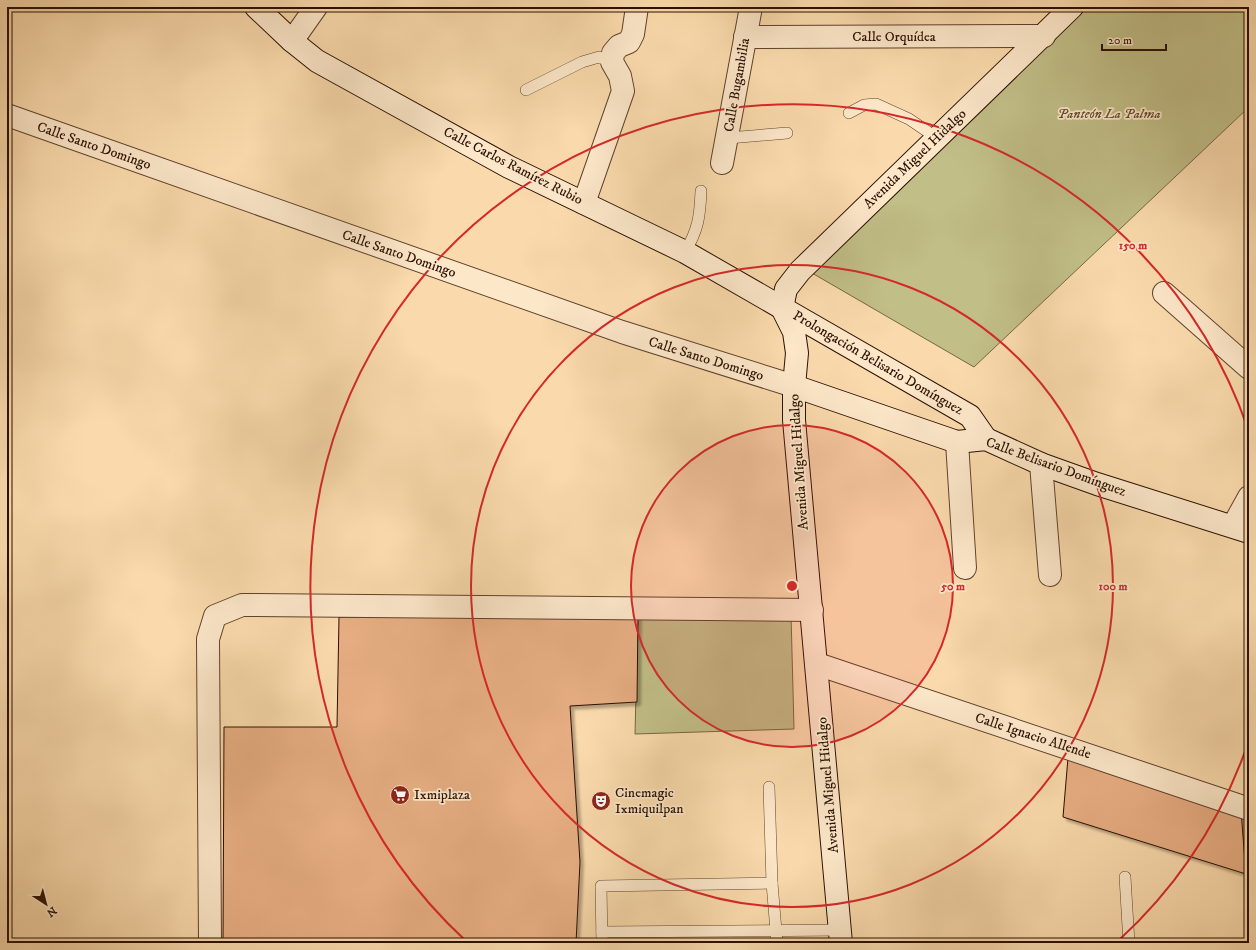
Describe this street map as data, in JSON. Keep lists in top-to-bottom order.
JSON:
{
  "streets": {
    "street": [
      "Calle Orquídea",
      "Calle Bugambilia",
      "Calle Santo Domingo",
      "Avenida Miguel Hidalgo",
      "Calle Carlos Ramírez Rubio",
      "Prolongación Belisario Domínguez",
      "Calle Belisario Domínguez",
      "Calle Ignacio Allende"
    ]
  },
  "crossings": [
    ["Calle Orquídea", "Calle Bugambilia"],
    ["Calle Orquídea", "Avenida Miguel Hidalgo"],
    ["Calle Santo Domingo", "Avenida Miguel Hidalgo"],
    ["Calle Santo Domingo", "Calle Belisario Domínguez"],
    ["Avenida Miguel Hidalgo", "Calle Carlos Ramírez Rubio"],
    ["Avenida Miguel Hidalgo", "Prolongación Belisario Domínguez"],
    ["Avenida Miguel Hidalgo", "Calle Belisario Domínguez"],
    ["Avenida Miguel Hidalgo", "Calle Ignacio Allende"],
    ["Calle Carlos Ramírez Rubio", "Prolongación Belisario Domínguez"],
    ["Prolongación Belisario Domínguez", "Calle Belisario Domínguez"]
  ],
  "parks": ["Panteón La Palma"],
  "places": {
    "supermarket": ["Ixmiplaza"],
    "theatre": ["Cinemagic Ixmiquilpan"]
  },
  "scale_bar": "20 m",
  "north": "bottom right",
  "rings": ["150 m", "50 m", "100 m"]
}
